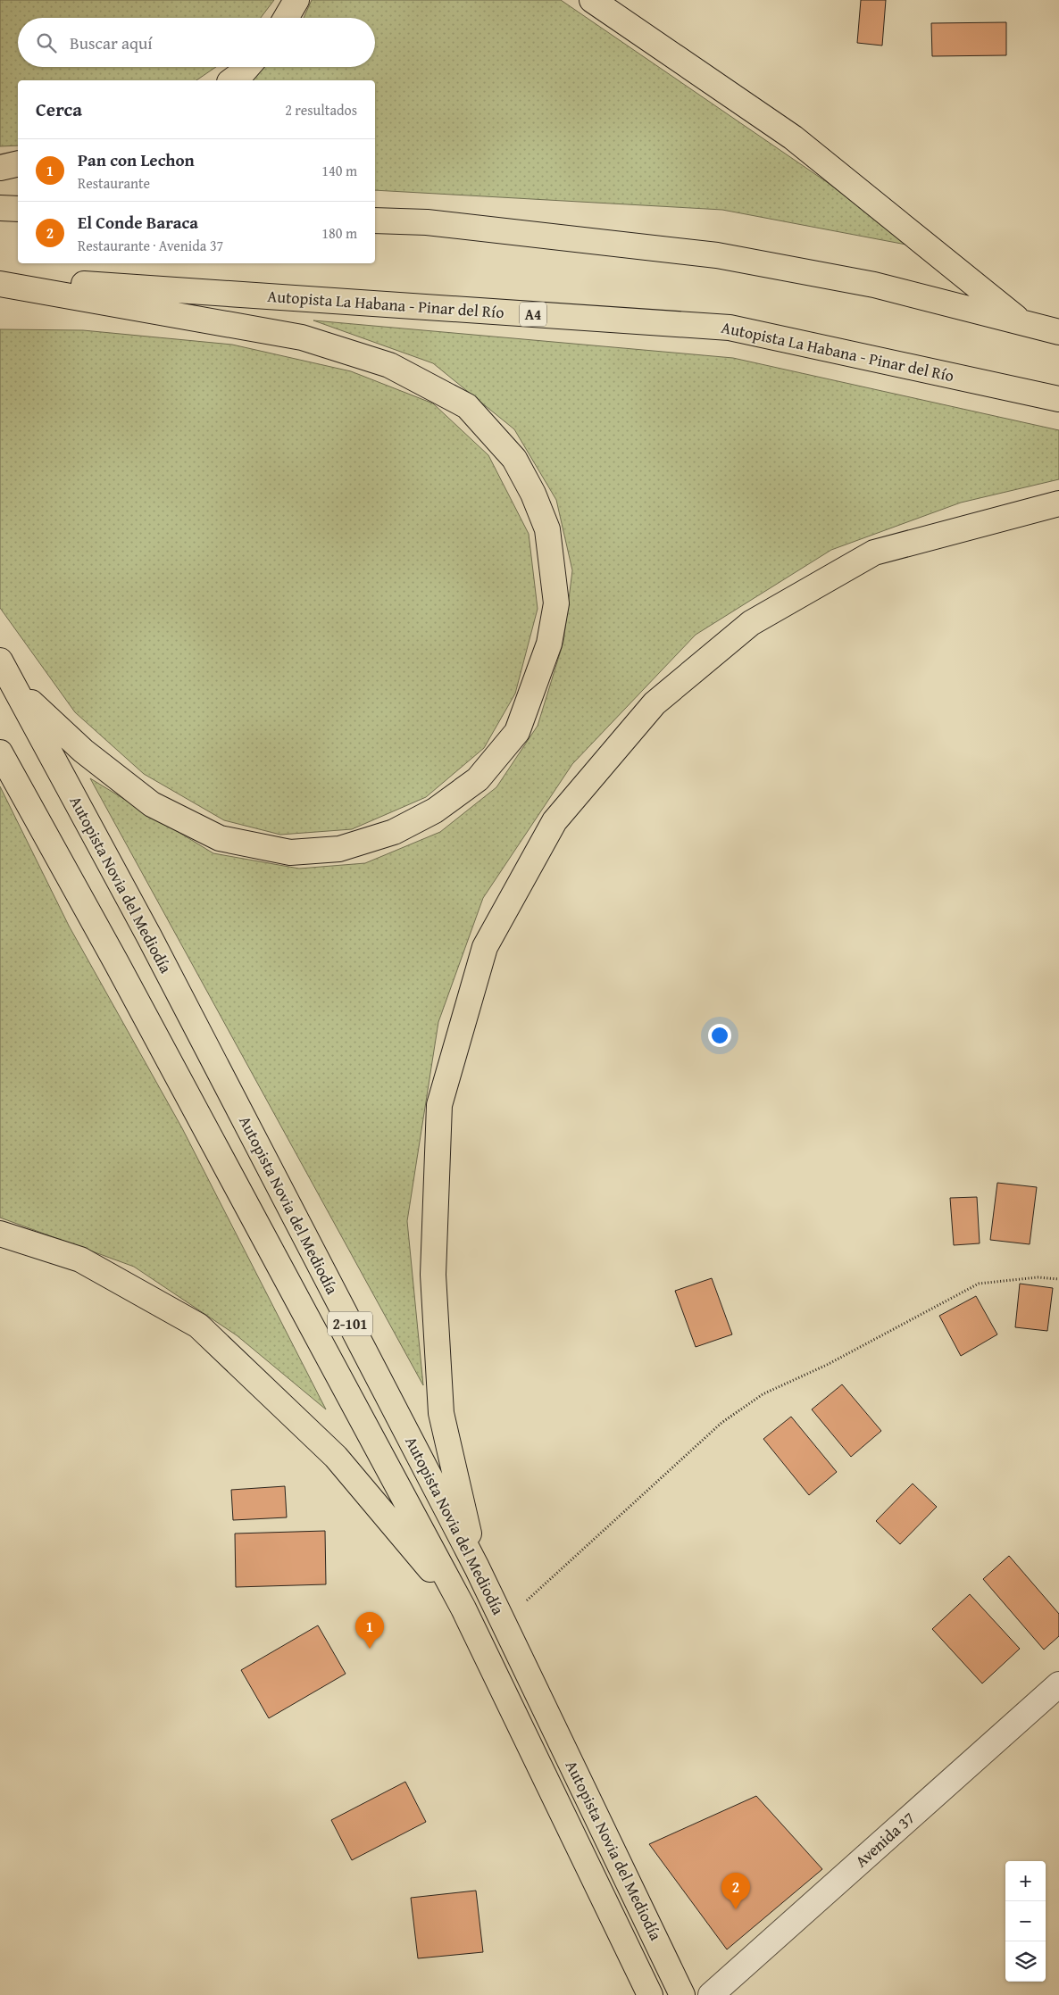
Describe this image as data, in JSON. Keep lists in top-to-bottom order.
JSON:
{
  "streets": {
    "highway": [
      "Autopista La Habana - Pinar del Río",
      "A4",
      "Autopista Novia del Mediodía",
      "2-101"
    ],
    "street": ["Avenida 37"]
  },
  "page": {
    "search": "Buscar aquí",
    "heading": ["Cerca", "2 resultados"],
    "list": [
      {
        "mark": "1",
        "name": "Pan con Lechon",
        "note": "Restaurante",
        "value": "140 m"
      },
      {
        "mark": "2",
        "name": "El Conde Baraca",
        "note": "Restaurante · Avenida 37",
        "value": "180 m"
      }
    ],
    "pins": ["1", "2"],
    "map_buttons": ["+", "−"]
  }
}
